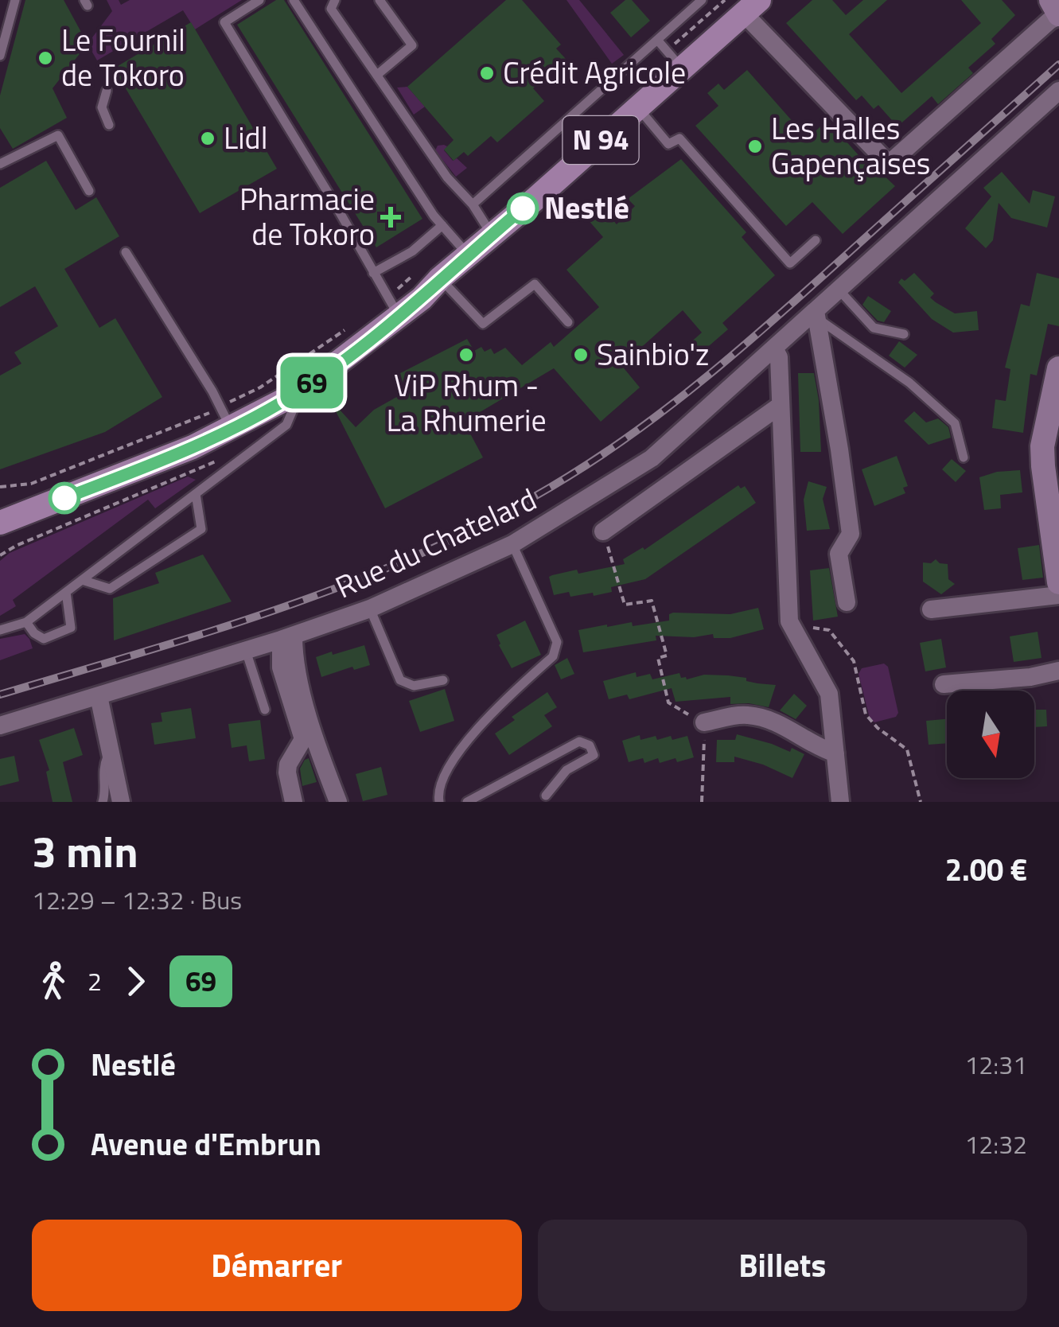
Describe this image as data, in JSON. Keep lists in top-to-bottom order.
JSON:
{
  "streets": {
    "main road": ["N 94"],
    "street": ["Rue du Chatelard"]
  },
  "places": {
    "other": [
      "Le Fournil de Tokoro",
      "Crédit Agricole",
      "Lidl",
      "Les Halles Gapençaises",
      "Nestlé",
      "ViP Rhum - La Rhumerie",
      "Sainbio'z"
    ],
    "health": ["Pharmacie de Tokoro"]
  },
  "lines": ["bus line 69"],
  "north": "bottom",
  "page": {
    "on_map": "69",
    "heading": ["3 min", "12:29 – 12:32 · Bus", "2.00 €"],
    "legs": ["2", "69"],
    "list": [
      {
        "name": "Nestlé",
        "value": "12:31"
      },
      {
        "name": "Avenue d'Embrun",
        "value": "12:32"
      }
    ],
    "buttons": ["Démarrer", "Billets"]
  }
}
